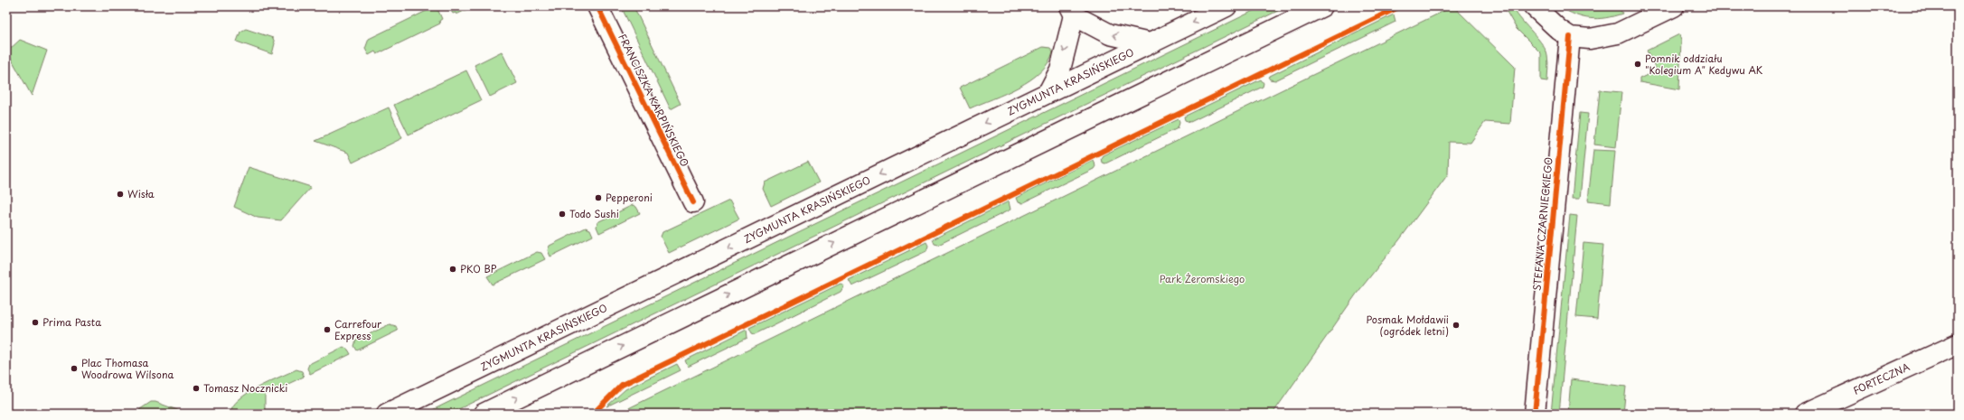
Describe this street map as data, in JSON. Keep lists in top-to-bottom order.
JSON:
{
  "streets": {
    "main road": [
      "ZYGMUNTA KRASIŃSKIEGO",
      "FRANCISZKA KARPIŃSKIEGO",
      "STEFANA CZARNIECKIEGO",
      "FORTECZNA"
    ]
  },
  "parks": ["Park Żeromskiego"],
  "places": [
    "Pomnik oddziału \"Kolegium A\" Kedywu AK",
    "Wisła",
    "Pepperoni",
    "Todo Sushi",
    "PKO BP",
    "Prima Pasta",
    "Posmak Mołdawii (ogródek letni)",
    "Carrefour Express",
    "Plac Thomasa Woodrowa Wilsona",
    "Tomasz Nocznicki"
  ]
}
